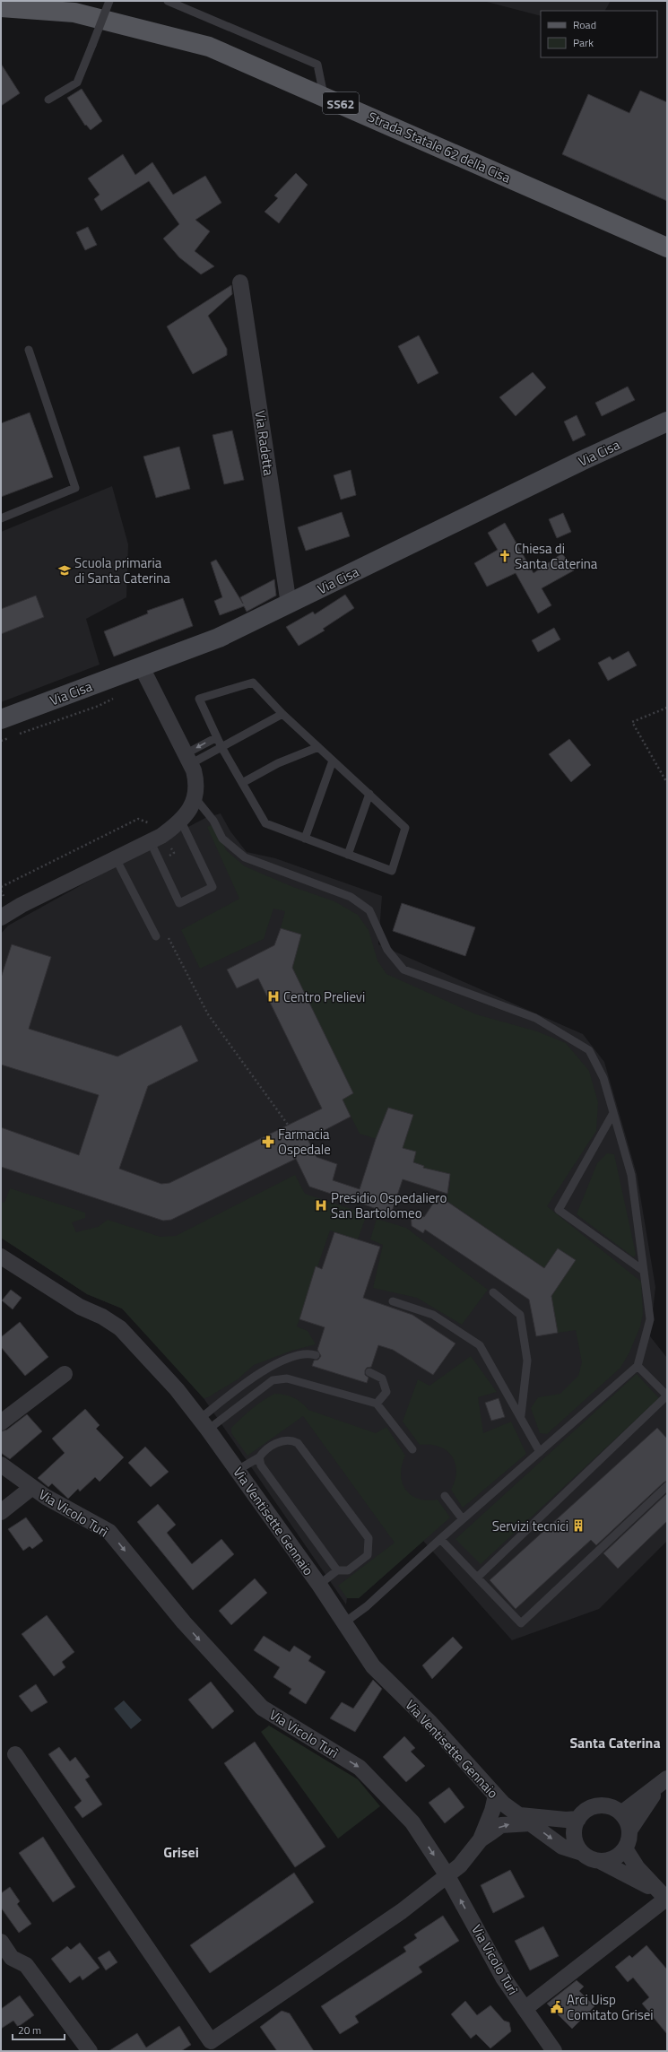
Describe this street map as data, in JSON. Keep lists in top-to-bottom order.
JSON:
{
  "streets": {
    "main road": ["SS62", "Strada Statale 62 della Cisa"],
    "street": [
      "Via Radetta",
      "Via Cisa",
      "Via Vicolo Turì",
      "Via Ventisette Gennaio"
    ]
  },
  "crossings": [
    ["Via Radetta", "Via Cisa"]
  ],
  "districts": ["Santa Caterina", "Grisei"],
  "places": {
    "church": ["Chiesa di Santa Caterina"],
    "school or university": ["Scuola primaria di Santa Caterina"],
    "hospital": ["Centro Prelievi", "Presidio Ospedaliero San Bartolomeo"],
    "pharmacy": ["Farmacia Ospedale"],
    "building": ["Servizi tecnici"],
    "public building": ["Arci Uisp Comitato Grisei"]
  },
  "legend": ["Road", "Park"],
  "scale_bar": "20 m"
}
